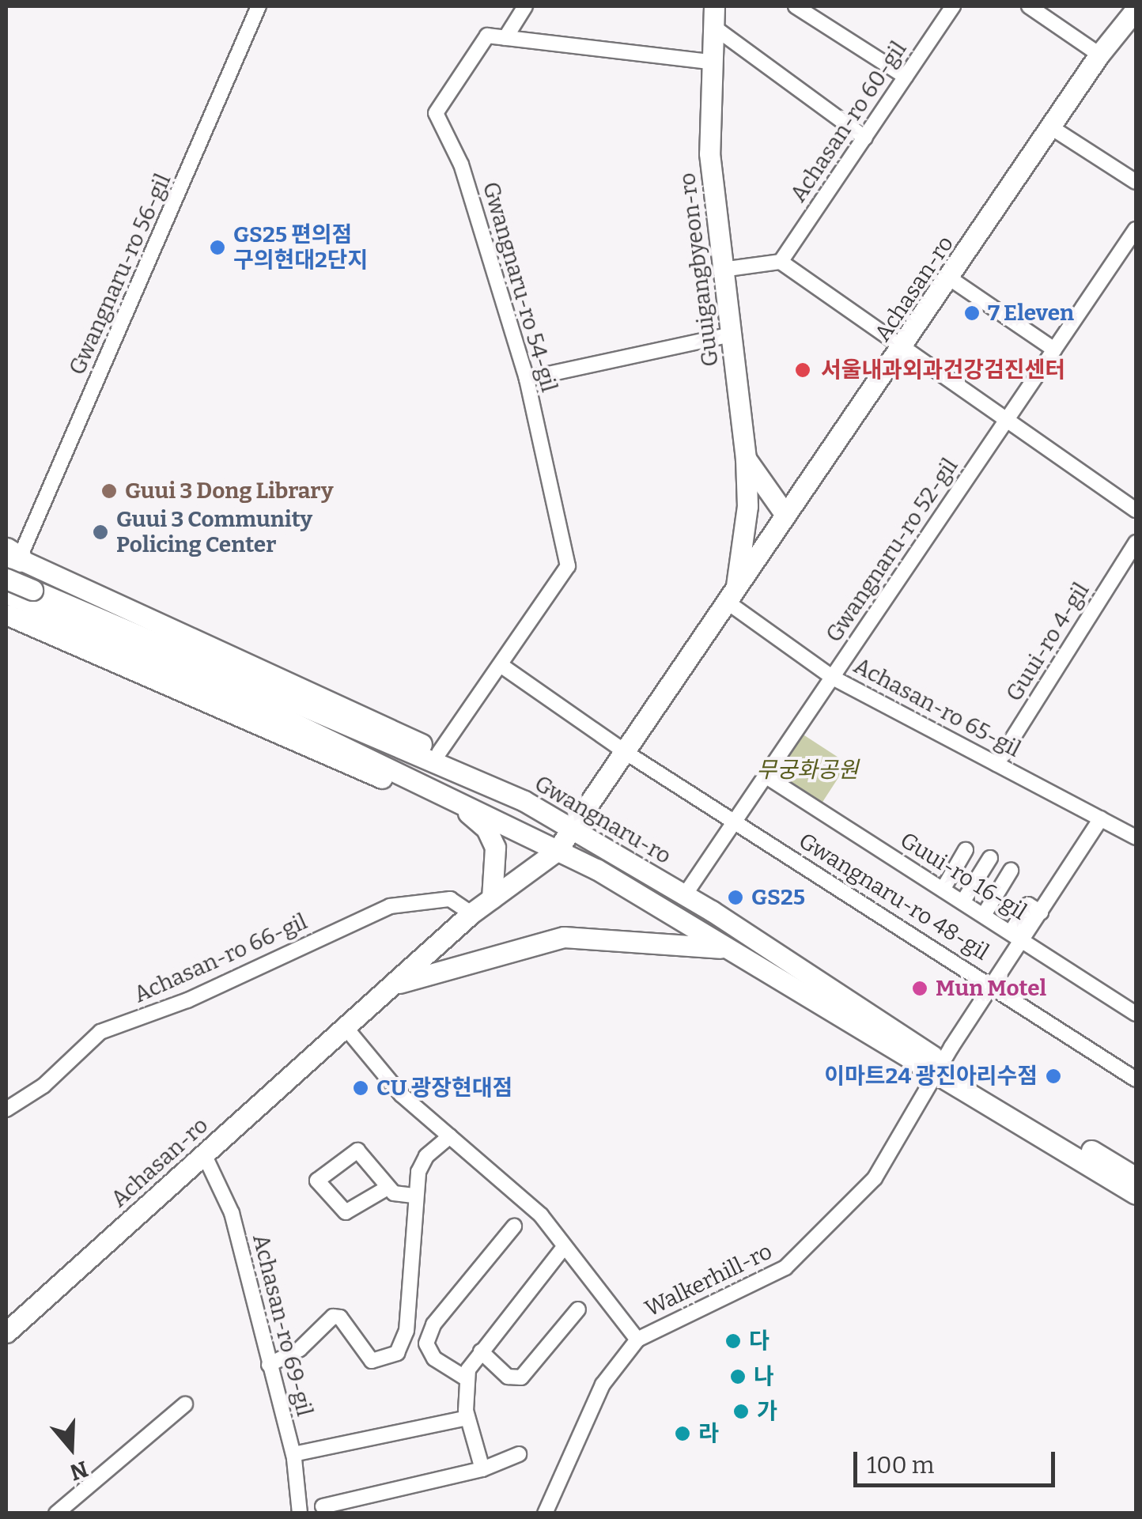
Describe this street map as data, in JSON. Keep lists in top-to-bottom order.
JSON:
{
  "streets": {
    "main road": ["Guuigangbyeon-ro", "Achasan-ro", "Gwangnaru-ro"],
    "street": [
      "Achasan-ro 60-gil",
      "Gwangnaru-ro 56-gil",
      "Gwangnaru-ro 54-gil",
      "Gwangnaru-ro 52-gil",
      "Guui-ro 4-gil",
      "Achasan-ro 65-gil",
      "Guui-ro 16-gil",
      "Gwangnaru-ro 48-gil",
      "Achasan-ro 66-gil",
      "Walkerhill-ro",
      "Achasan-ro 69-gil"
    ]
  },
  "crossings": [
    ["Guuigangbyeon-ro", "Achasan-ro"],
    ["Gwangnaru-ro 56-gil", "Gwangnaru-ro"],
    ["Achasan-ro", "Achasan-ro 65-gil"],
    ["Achasan-ro", "Gwangnaru-ro"],
    ["Achasan-ro", "Gwangnaru-ro 48-gil"],
    ["Achasan-ro", "Achasan-ro 66-gil"],
    ["Achasan-ro", "Achasan-ro 69-gil"],
    ["Gwangnaru-ro 52-gil", "Achasan-ro 65-gil"],
    ["Gwangnaru-ro 52-gil", "Gwangnaru-ro"],
    ["Gwangnaru-ro 52-gil", "Guui-ro 16-gil"],
    ["Gwangnaru-ro 52-gil", "Gwangnaru-ro 48-gil"],
    ["Guui-ro 4-gil", "Achasan-ro 65-gil"],
    ["Achasan-ro 65-gil", "Walkerhill-ro"],
    ["Gwangnaru-ro", "Walkerhill-ro"],
    ["Guui-ro 16-gil", "Walkerhill-ro"],
    ["Gwangnaru-ro 48-gil", "Walkerhill-ro"]
  ],
  "parks": ["무궁화공원"],
  "places": [
    "GS25 편의점 구의현대2단지",
    "7 Eleven",
    "서울내과외과건강검진센터",
    "Guui 3 Dong Library",
    "Guui 3 Community Policing Center",
    "GS25",
    "Mun Motel",
    "이마트24 광진아리수점",
    "CU 광장현대점",
    "다",
    "나",
    "가",
    "라"
  ],
  "scale_bar": "100 m",
  "north": "bottom"
}
